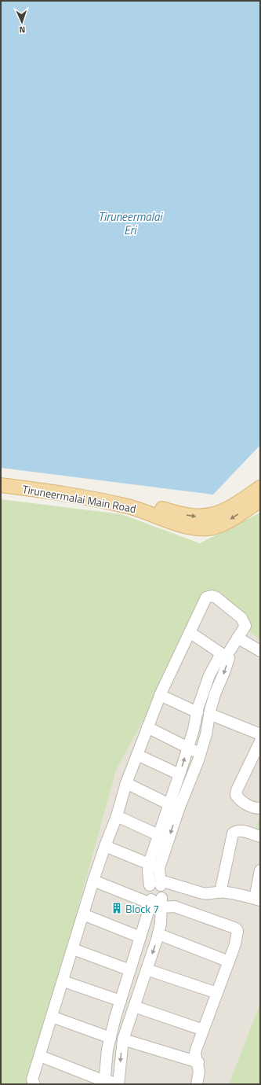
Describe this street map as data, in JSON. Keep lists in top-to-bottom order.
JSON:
{
  "streets": {
    "main road": ["Tiruneermalai Main Road"]
  },
  "water": ["Tiruneermalai Eri"],
  "places": {
    "building": ["Block 7"]
  },
  "north": "bottom"
}
